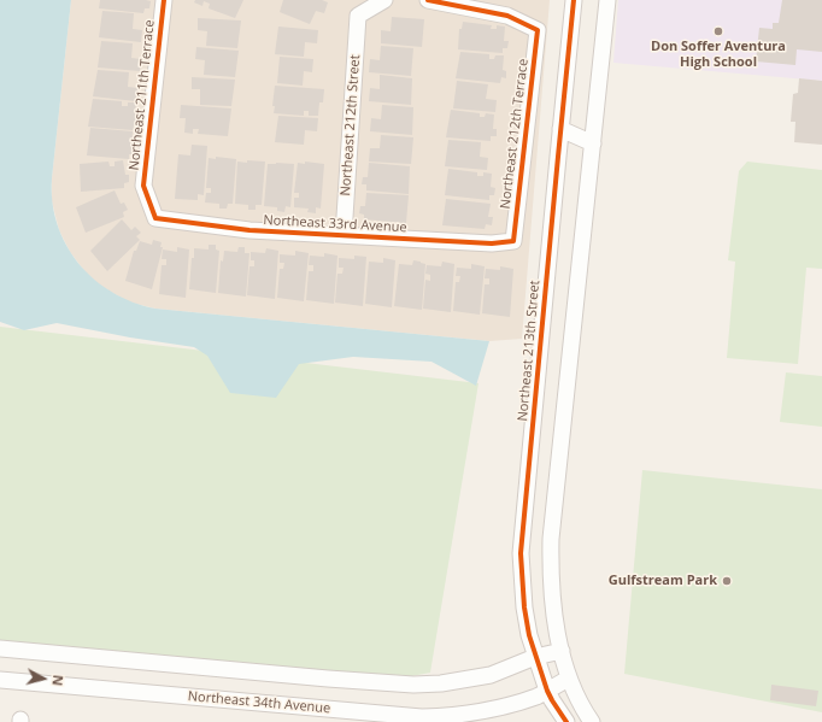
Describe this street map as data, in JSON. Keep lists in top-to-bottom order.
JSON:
{
  "streets": {
    "street": [
      "Northeast 211th Terrace",
      "Northeast 212th Street",
      "Northeast 212th Terrace",
      "Northeast 33rd Avenue",
      "Northeast 213th Street",
      "Northeast 34th Avenue"
    ]
  },
  "crossings": [
    ["Northeast 211th Terrace", "Northeast 33rd Avenue"],
    ["Northeast 212th Street", "Northeast 33rd Avenue"],
    ["Northeast 212th Terrace", "Northeast 33rd Avenue"],
    ["Northeast 213th Street", "Northeast 34th Avenue"]
  ],
  "places": ["Don Soffer Aventura High School", "Gulfstream Park"],
  "north": "right"
}
